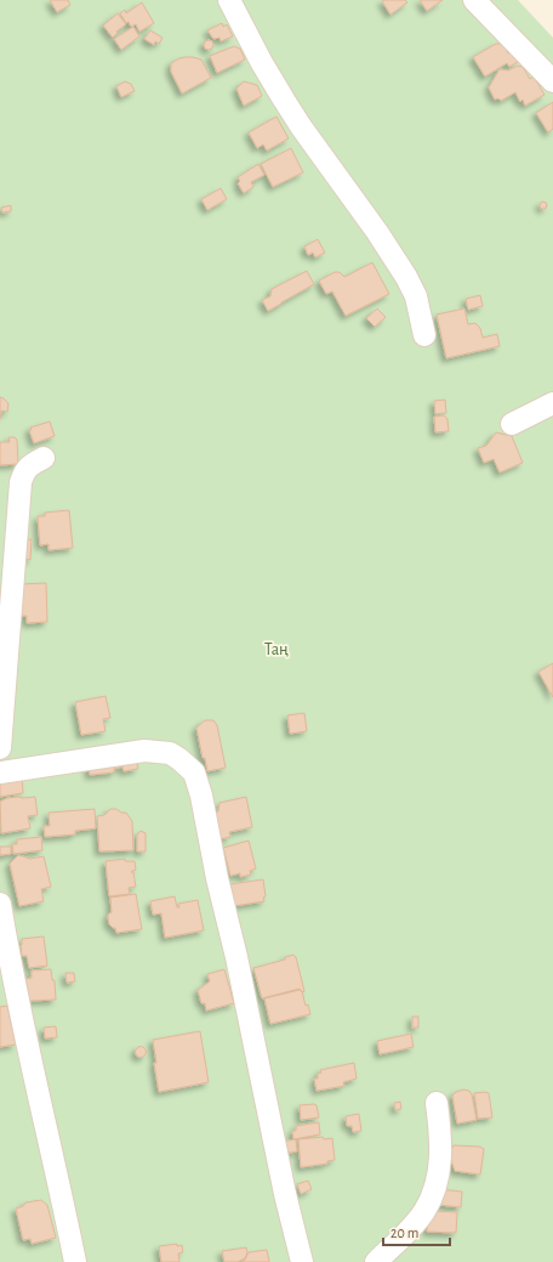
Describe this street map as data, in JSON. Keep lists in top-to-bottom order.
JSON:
{
  "parks": ["Таң"],
  "scale_bar": "20 m"
}
